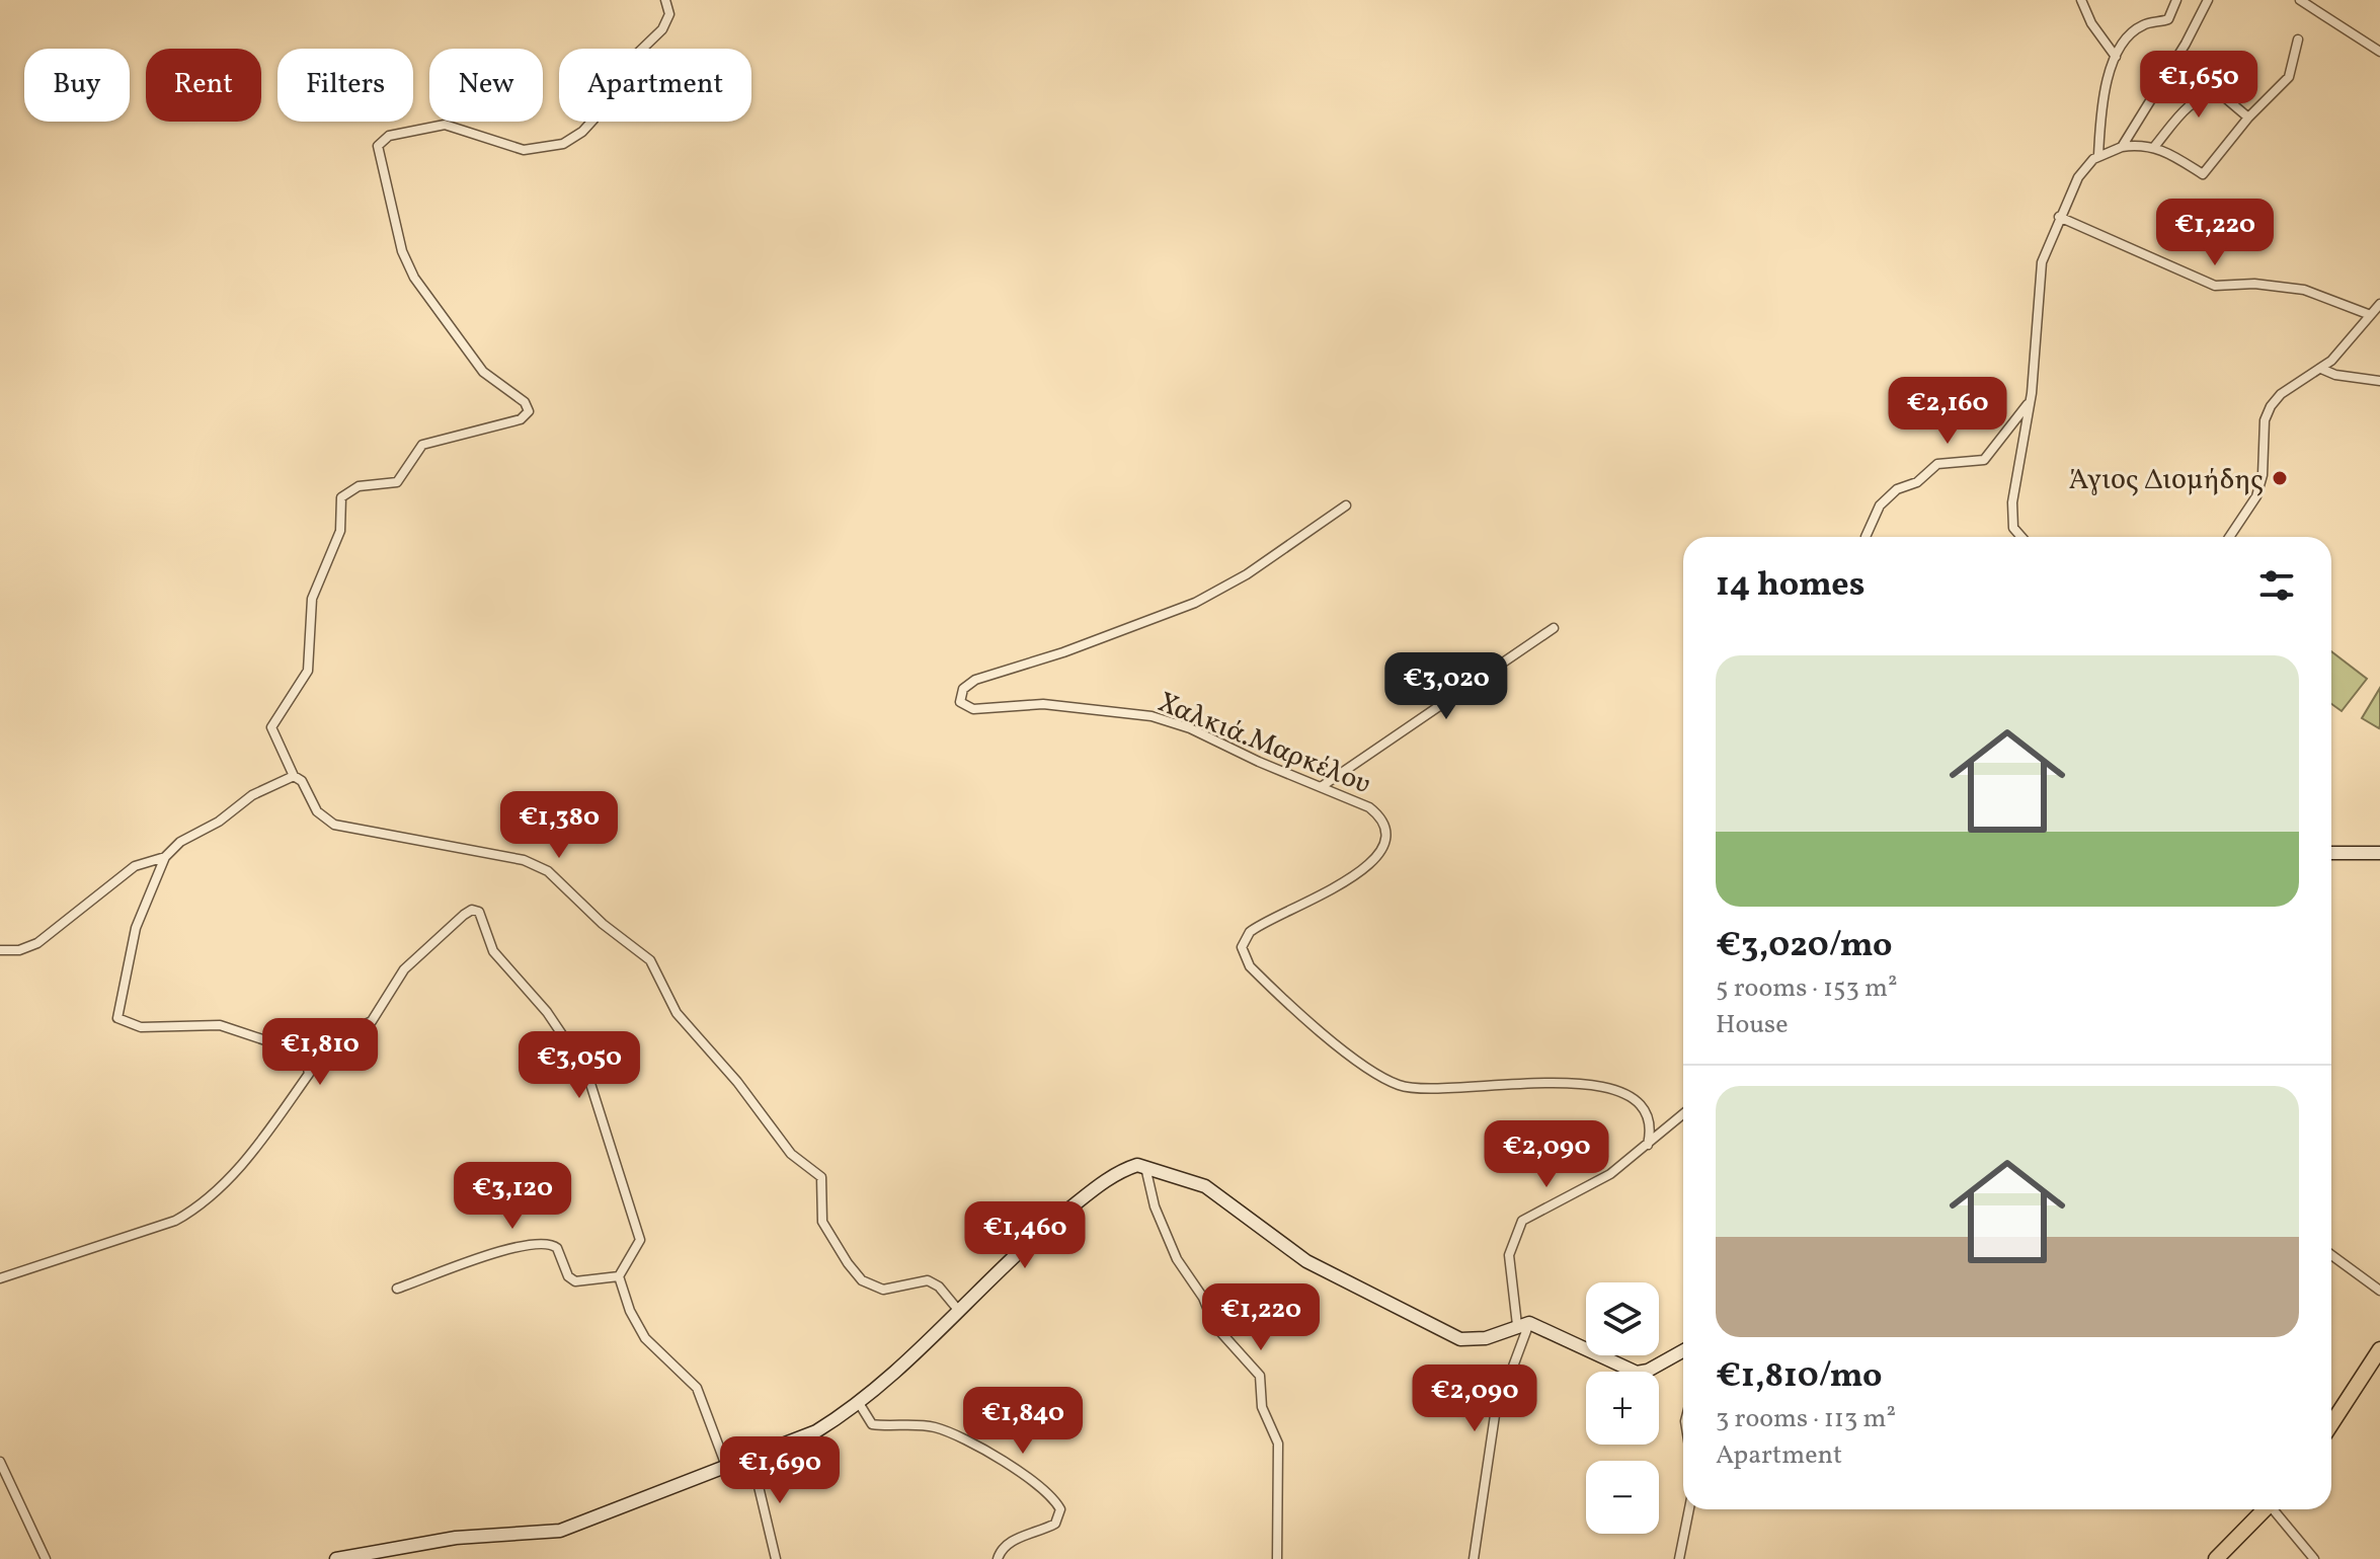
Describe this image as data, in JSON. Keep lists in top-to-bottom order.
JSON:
{
  "streets": {
    "street": ["Χαλκιά.Μαρκέλου"]
  },
  "places": ["Άγιος Διομήδης"],
  "page": {
    "chip": [
      "Buy",
      "Rent",
      "Filters",
      "New",
      "Apartment"
    ],
    "price": [
      "€1,650",
      "€1,220",
      "€2,160",
      "€3,020",
      "€1,380",
      "€1,810",
      "€3,050",
      "€2,090",
      "€3,120",
      "€1,460",
      "€1,220",
      "€2,090",
      "€1,840",
      "€1,690"
    ],
    "heading": "14 homes",
    "list": [
      {
        "name": "€3,020/mo",
        "note": "5 rooms · 153 m² · House"
      },
      {
        "name": "€1,810/mo",
        "note": "3 rooms · 113 m² · Apartment"
      }
    ],
    "map_buttons": ["+", "−"]
  }
}
